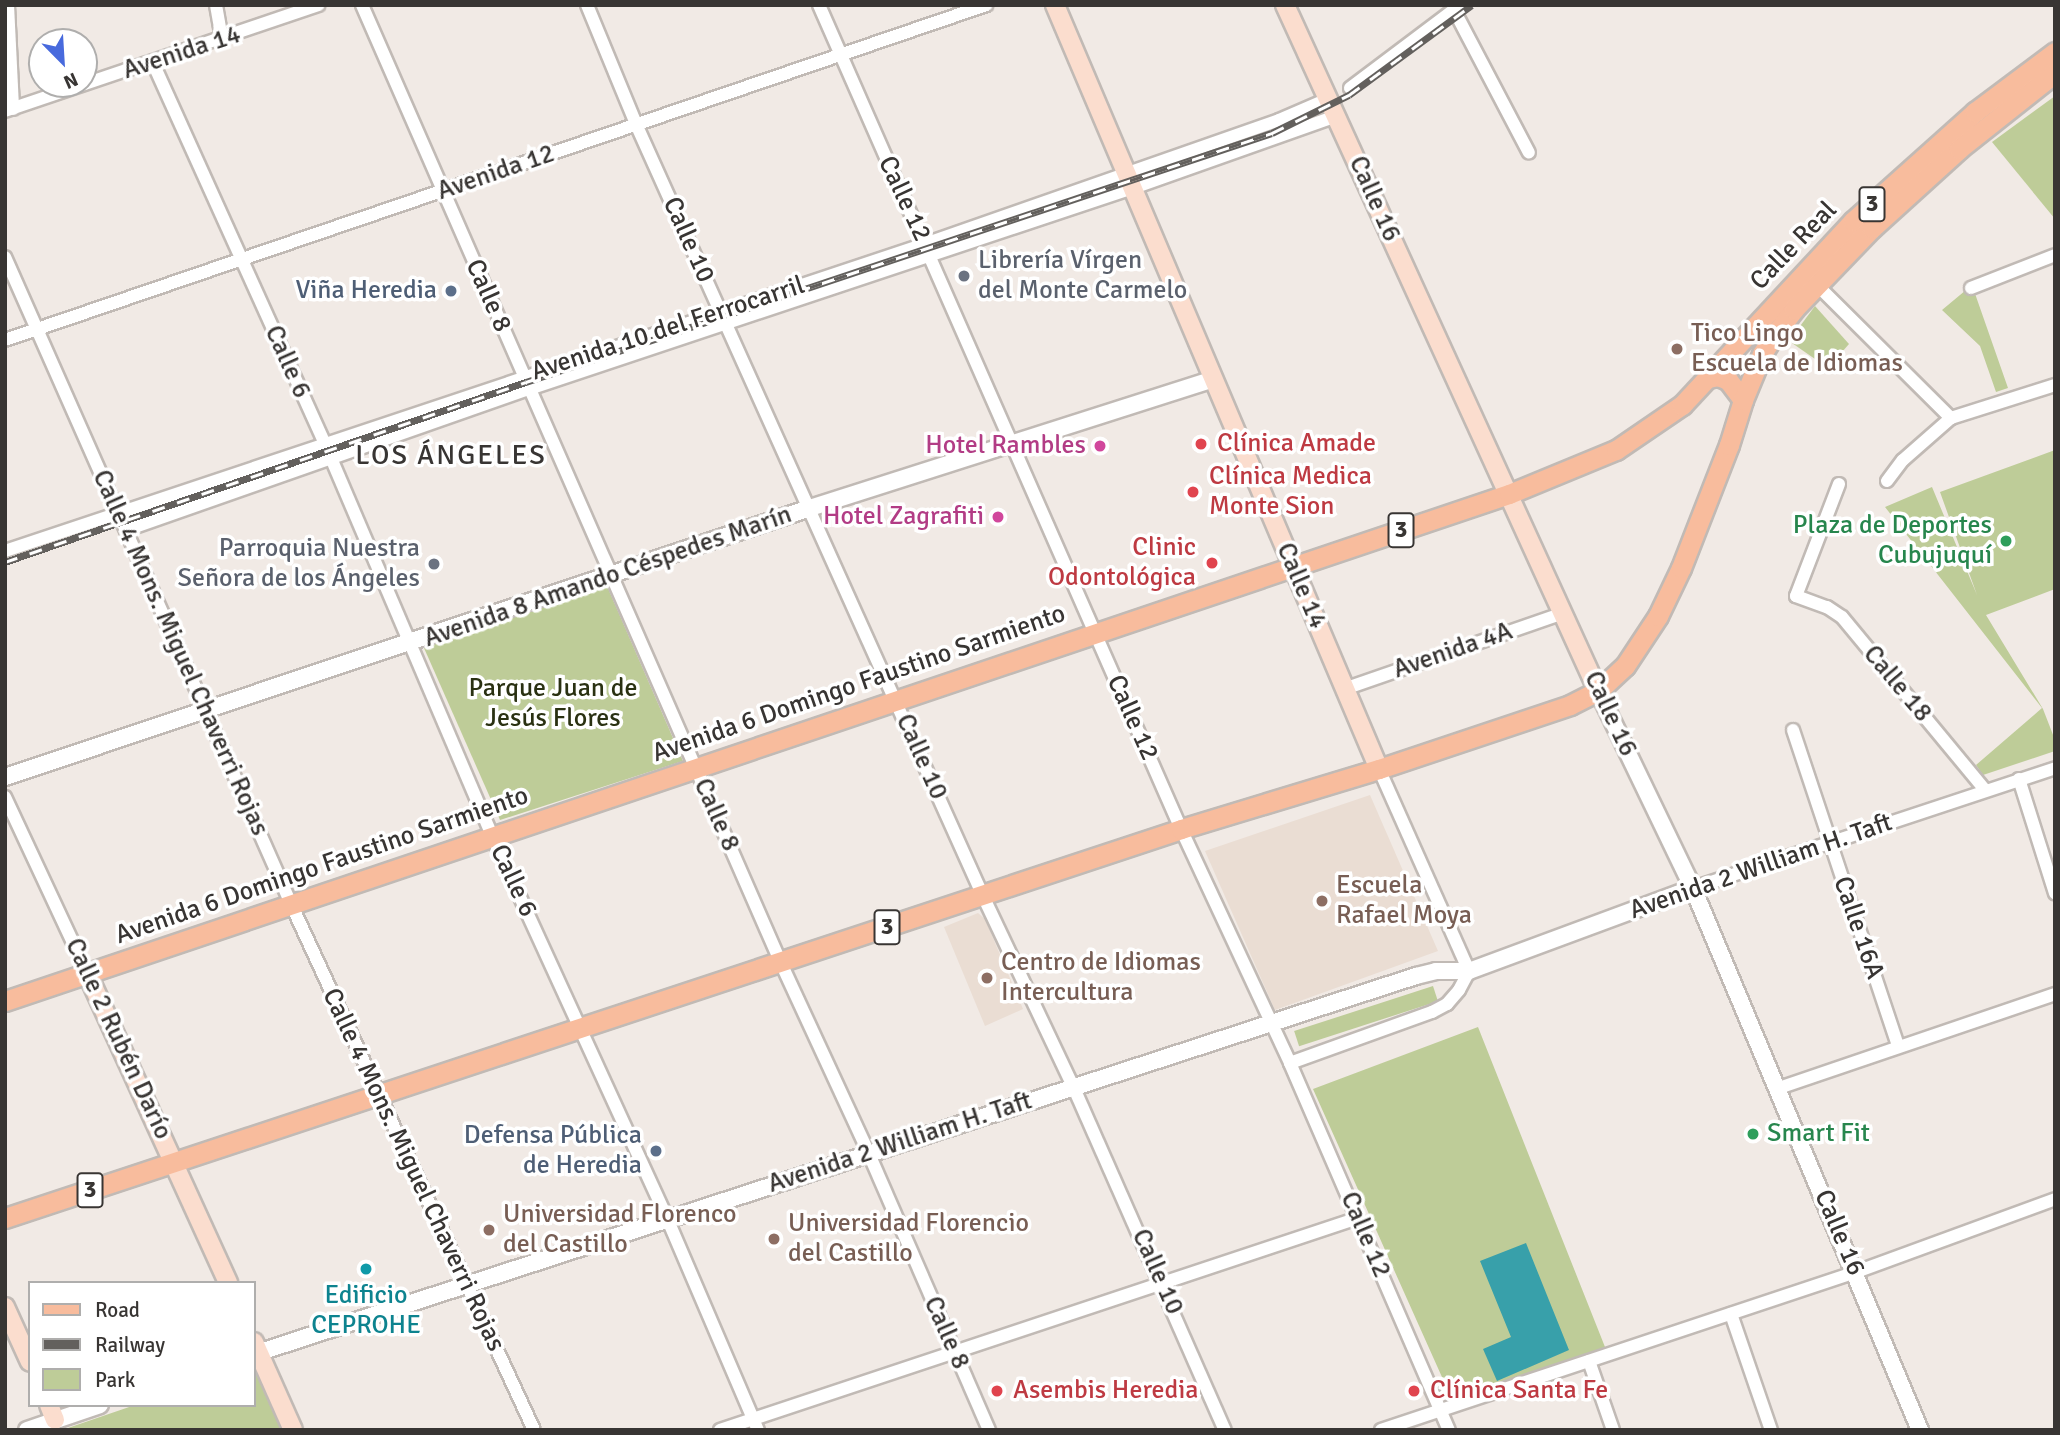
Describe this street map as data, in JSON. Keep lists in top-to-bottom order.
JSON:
{
  "streets": {
    "main road": [
      "Calle 16",
      "3",
      "Calle Real",
      "Calle 14",
      "Avenida 6 Domingo Faustino Sarmiento",
      "Calle 2 Rubén Darío"
    ],
    "street": [
      "Avenida 14",
      "Avenida 12",
      "Calle 12",
      "Calle 10",
      "Calle 8",
      "Avenida 10 del Ferrocarril",
      "Calle 6",
      "Avenida 8 Amando Céspedes Marín",
      "Avenida 4A",
      "Calle 4 Mons. Miguel Chaverri Rojas",
      "Calle 18",
      "Avenida 2 William H. Taft",
      "Calle 16A"
    ]
  },
  "crossings": [
    ["Avenida 14", "Calle 6"],
    ["Avenida 12", "Calle 12"],
    ["Avenida 12", "Calle 10"],
    ["Avenida 12", "Calle 8"],
    ["Avenida 12", "Calle 6"],
    ["Avenida 12", "Calle 4 Mons. Miguel Chaverri Rojas"],
    ["Calle 12", "3"],
    ["Calle 12", "Avenida 10 del Ferrocarril"],
    ["Calle 12", "Avenida 8 Amando Céspedes Marín"],
    ["Calle 12", "Avenida 6 Domingo Faustino Sarmiento"],
    ["Calle 12", "Avenida 2 William H. Taft"],
    ["Calle 16", "3"],
    ["Calle 16", "Avenida 10 del Ferrocarril"],
    ["Calle 16", "Avenida 4A"],
    ["Calle 16", "Avenida 6 Domingo Faustino Sarmiento"],
    ["Calle 16", "Avenida 2 William H. Taft"],
    ["3", "Calle 10"],
    ["3", "Calle Real"],
    ["3", "Calle 8"],
    ["3", "Calle 6"],
    ["3", "Calle 14"],
    ["3", "Calle 4 Mons. Miguel Chaverri Rojas"],
    ["3", "Calle 2 Rubén Darío"],
    ["Calle 10", "Avenida 10 del Ferrocarril"],
    ["Calle 10", "Avenida 8 Amando Céspedes Marín"],
    ["Calle 10", "Avenida 6 Domingo Faustino Sarmiento"],
    ["Calle 10", "Avenida 2 William H. Taft"],
    ["Calle Real", "Avenida 6 Domingo Faustino Sarmiento"],
    ["Calle 8", "Avenida 10 del Ferrocarril"],
    ["Calle 8", "Avenida 8 Amando Céspedes Marín"],
    ["Calle 8", "Avenida 6 Domingo Faustino Sarmiento"],
    ["Calle 8", "Avenida 2 William H. Taft"],
    ["Avenida 10 del Ferrocarril", "Calle 6"],
    ["Avenida 10 del Ferrocarril", "Calle 14"],
    ["Avenida 10 del Ferrocarril", "Calle 4 Mons. Miguel Chaverri Rojas"],
    ["Calle 6", "Avenida 8 Amando Céspedes Marín"],
    ["Calle 6", "Avenida 6 Domingo Faustino Sarmiento"],
    ["Calle 6", "Avenida 2 William H. Taft"],
    ["Avenida 8 Amando Céspedes Marín", "Calle 14"],
    ["Avenida 8 Amando Céspedes Marín", "Calle 4 Mons. Miguel Chaverri Rojas"],
    ["Calle 14", "Avenida 4A"],
    ["Calle 14", "Avenida 6 Domingo Faustino Sarmiento"],
    ["Calle 14", "Avenida 2 William H. Taft"],
    ["Calle 4 Mons. Miguel Chaverri Rojas", "Avenida 6 Domingo Faustino Sarmiento"],
    ["Calle 4 Mons. Miguel Chaverri Rojas", "Avenida 2 William H. Taft"],
    ["Avenida 6 Domingo Faustino Sarmiento", "Calle 2 Rubén Darío"],
    ["Calle 18", "Avenida 2 William H. Taft"],
    ["Avenida 2 William H. Taft", "Calle 16A"]
  ],
  "districts": ["LOS ÁNGELES"],
  "parks": ["Parque Juan de Jesús Flores"],
  "places": [
    "Librería Vírgen del Monte Carmelo",
    "Viña Heredia",
    "Tico Lingo Escuela de Idiomas",
    "Clínica Amade",
    "Hotel Rambles",
    "Clínica Medica Monte Sion",
    "Hotel Zagrafiti",
    "Plaza de Deportes Cubujuquí",
    "Clinic Odontológica",
    "Parroquia Nuestra Señora de los Ángeles",
    "Escuela Rafael Moya",
    "Centro de Idiomas Intercultura",
    "Smart Fit",
    "Defensa Pública de Heredia",
    "Universidad Florenco del Castillo",
    "Universidad Florencio del Castillo",
    "Edificio CEPROHE",
    "Asembis Heredia",
    "Clínica Santa Fe"
  ],
  "legend": ["Road", "Railway", "Park"],
  "north": "bottom right"
}
